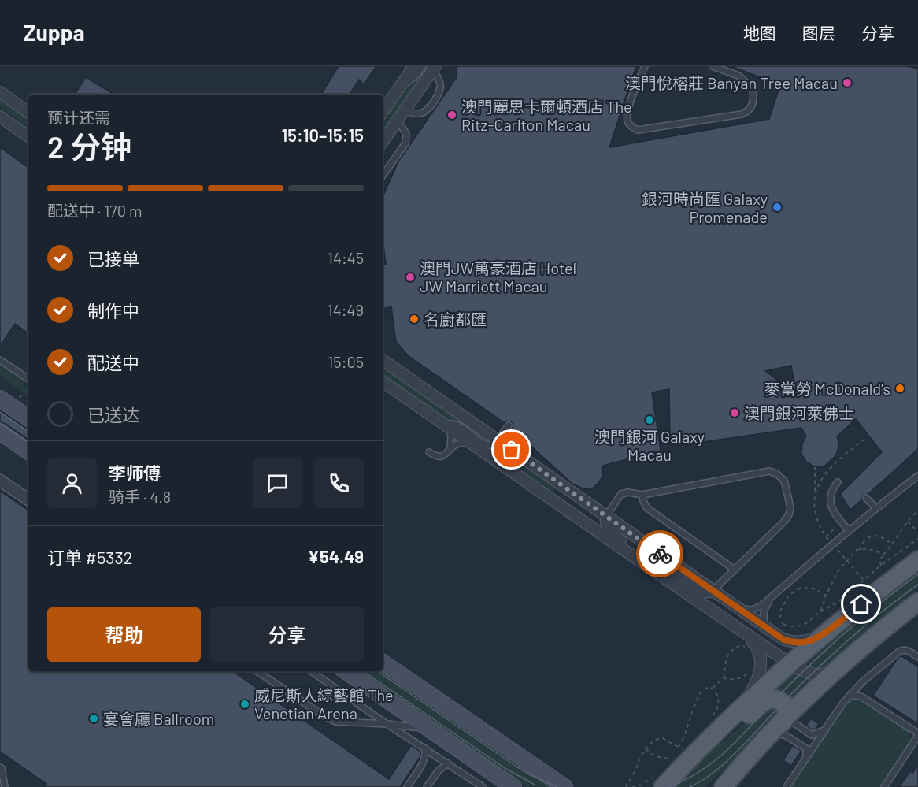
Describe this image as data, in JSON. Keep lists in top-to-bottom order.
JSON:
{
  "places": [
    "澳門悅榕莊 Banyan Tree Macau",
    "澳門麗思卡爾頓酒店 The Ritz-Carlton Macau",
    "銀河時尚匯 Galaxy Promenade",
    "澳門JW萬豪酒店 Hotel JW Marriott Macau",
    "名廚都匯",
    "麥當勞 McDonald's",
    "澳門銀河萊佛士",
    "澳門銀河 Galaxy Macau",
    "威尼斯人綜藝館 The Venetian Arena",
    "宴會廳 Ballroom"
  ],
  "page": {
    "header": "Zuppa",
    "nav": ["地图", "图层", "分享"],
    "heading": ["2 分钟", "预计还需", "15:10–15:15"],
    "panel": [
      "李师傅",
      "骑手 · 4.8",
      "订单 #5332",
      "¥54.49"
    ],
    "bar": "配送中 · 170 m",
    "list": [
      ["已接单", "14:45"],
      ["制作中", "14:49"],
      ["配送中", "15:05"],
      "已送达"
    ],
    "buttons": ["帮助", "分享"]
  }
}
